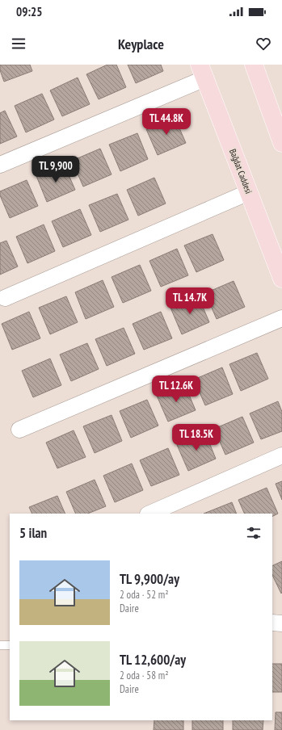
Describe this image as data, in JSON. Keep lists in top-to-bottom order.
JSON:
{
  "streets": {
    "main road": ["Bağdat Caddesi"]
  },
  "page": {
    "status": "09:25",
    "header": "Keyplace",
    "price": [
      "TL 44.8K",
      "TL 9,900",
      "TL 14.7K",
      "TL 12.6K",
      "TL 18.5K"
    ],
    "heading": "5 ilan",
    "list": [
      {
        "name": "TL 9,900/ay",
        "note": "2 oda · 52 m² · Daire"
      },
      {
        "name": "TL 12,600/ay",
        "note": "2 oda · 58 m² · Daire"
      }
    ]
  }
}
